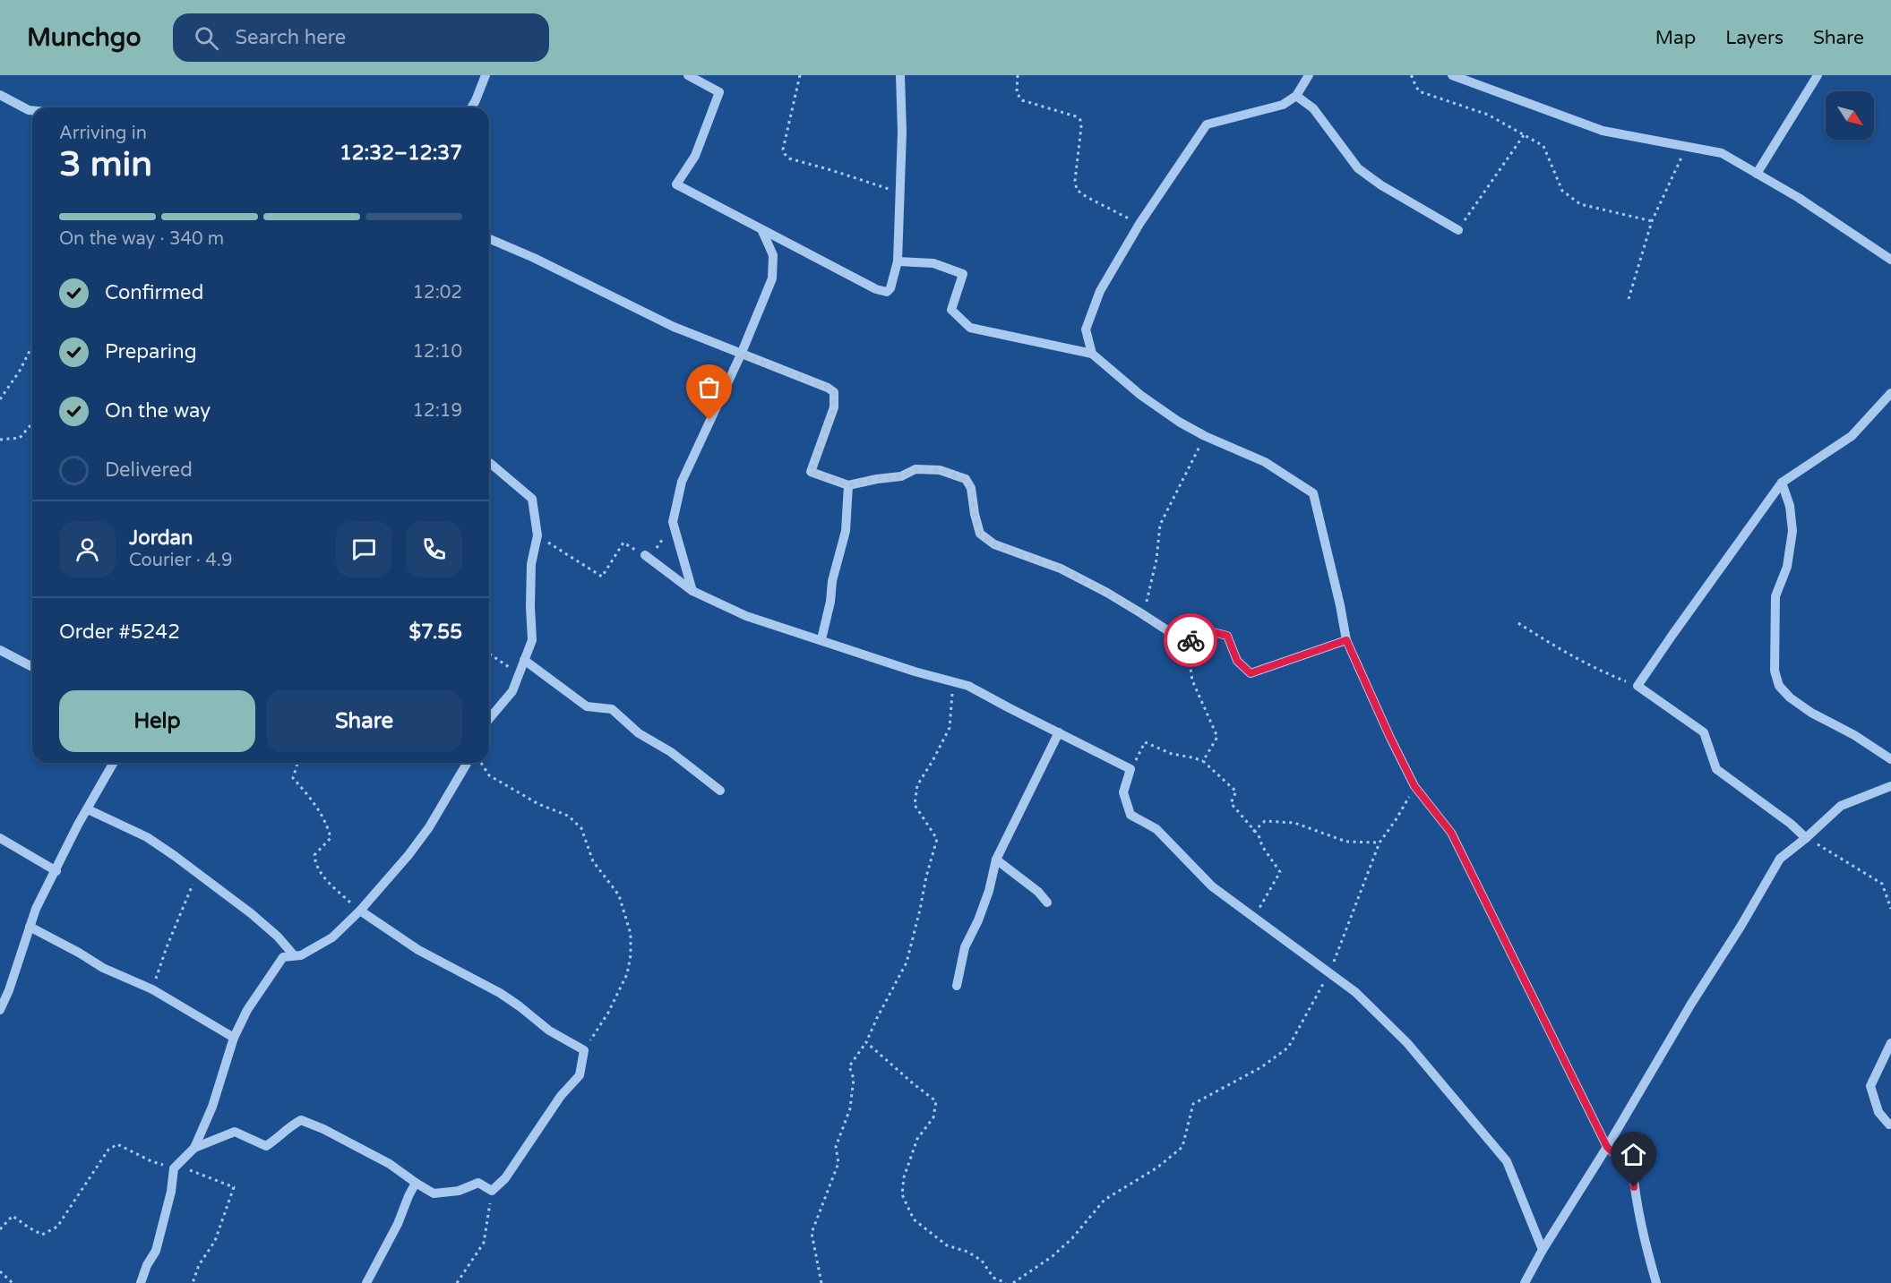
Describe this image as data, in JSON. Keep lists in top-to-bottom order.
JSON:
{
  "north": "bottom right",
  "page": {
    "header": "Munchgo",
    "search": "Search here",
    "nav": ["Map", "Layers", "Share"],
    "heading": ["3 min", "Arriving in", "12:32–12:37"],
    "panel": [
      "Jordan",
      "Courier · 4.9",
      "Order #5242",
      "$7.55"
    ],
    "bar": "On the way · 340 m",
    "list": [
      ["Confirmed", "12:02"],
      ["Preparing", "12:10"],
      ["On the way", "12:19"],
      "Delivered"
    ],
    "buttons": ["Help", "Share"]
  }
}
